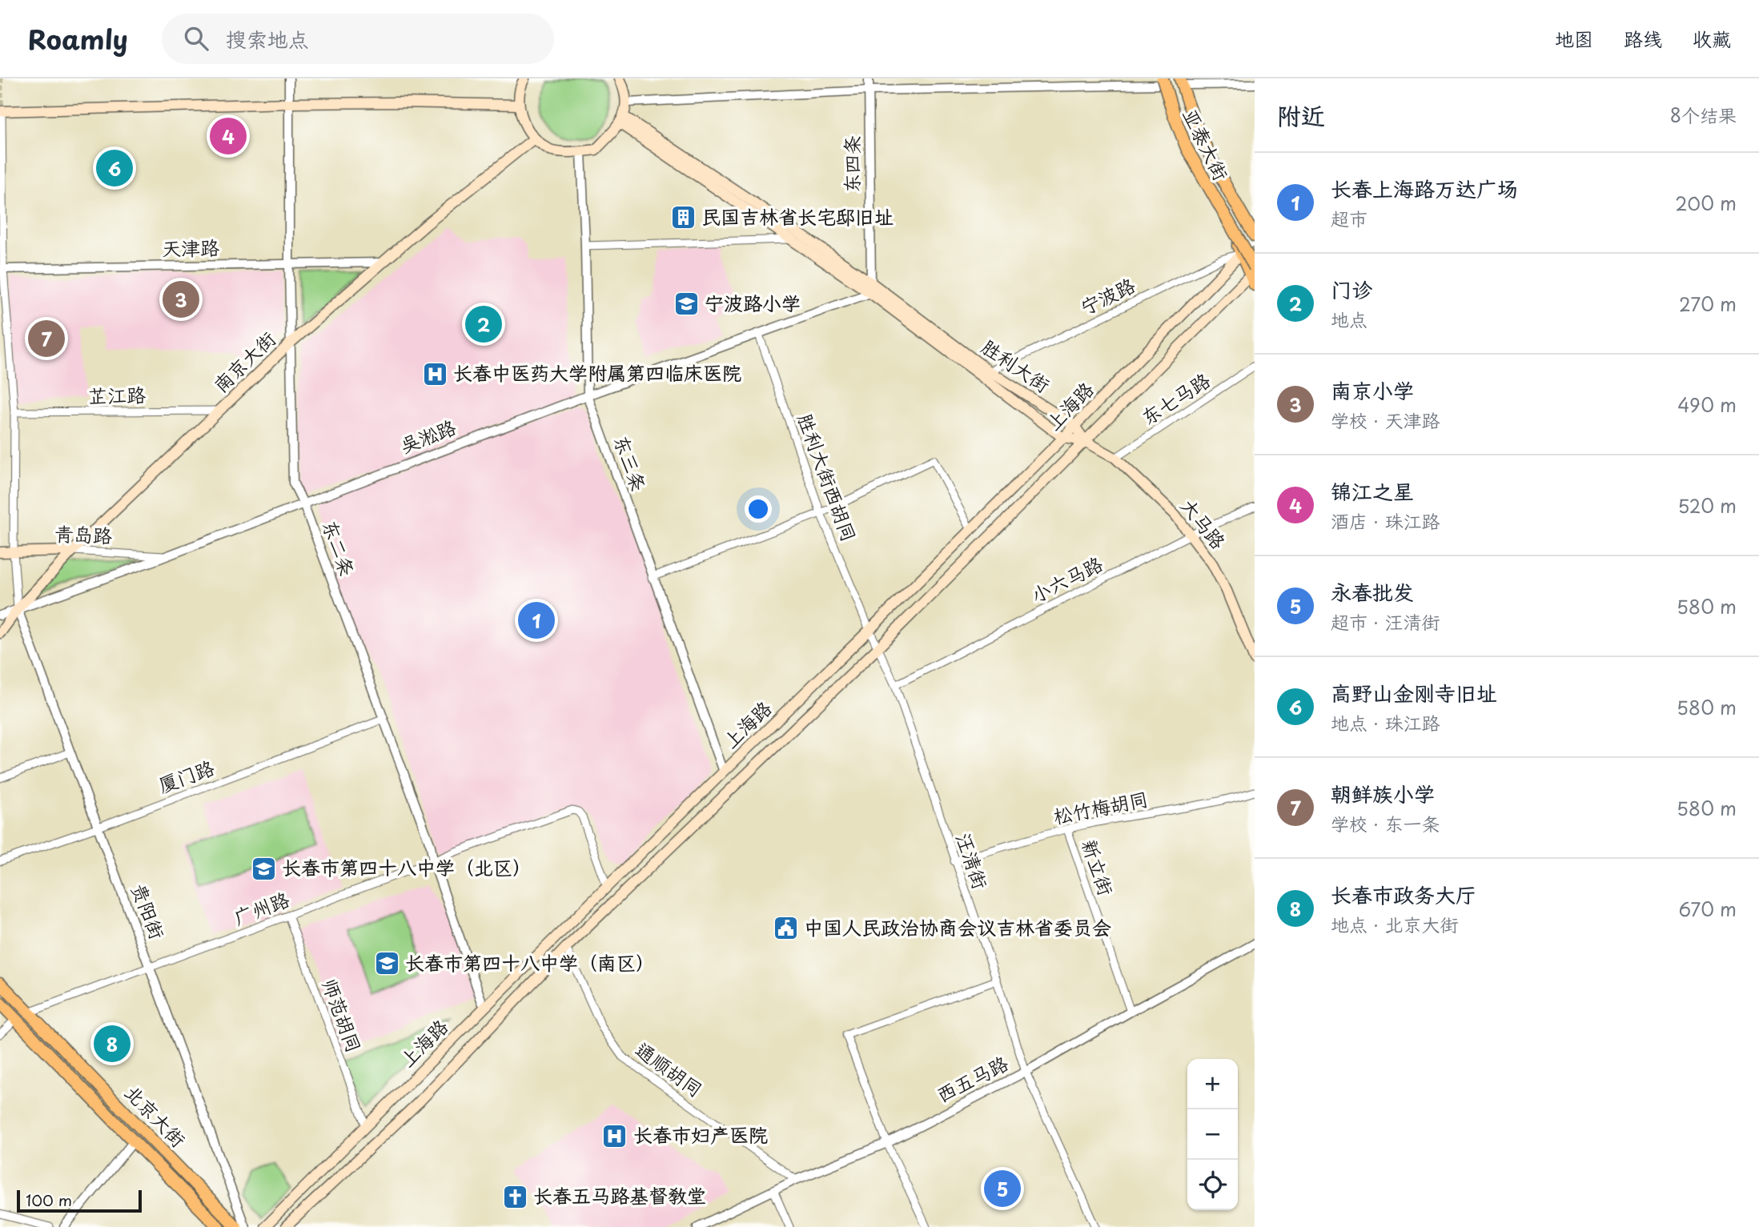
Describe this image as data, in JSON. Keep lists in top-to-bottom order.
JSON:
{
  "streets": {
    "main road": [
      "亚泰大街",
      "南京大街",
      "胜利大街",
      "上海路",
      "大马路",
      "青岛路",
      "北京大街"
    ],
    "street": [
      "东四条",
      "天津路",
      "宁波路",
      "芷江路",
      "东七马路",
      "吴淞路",
      "东三条",
      "胜利大街西胡同",
      "东二条",
      "小六马路",
      "厦门路",
      "松竹梅胡同",
      "汪清街",
      "新立街",
      "广州路",
      "贵阳街",
      "师范胡同",
      "通顺胡同",
      "西五马路"
    ]
  },
  "crossings": [
    ["亚泰大街", "宁波路"],
    ["亚泰大街", "上海路"],
    ["东四条", "胜利大街"],
    ["东四条", "吴淞路"],
    ["天津路", "南京大街"],
    ["天津路", "东二条"],
    ["宁波路", "胜利大街"],
    ["宁波路", "上海路"],
    ["南京大街", "芷江路"],
    ["南京大街", "吴淞路"],
    ["南京大街", "青岛路"],
    ["南京大街", "东二条"],
    ["南京大街", "贵阳街"],
    ["胜利大街", "上海路"],
    ["胜利大街", "吴淞路"],
    ["胜利大街", "大马路"],
    ["东七马路", "大马路"],
    ["上海路", "东三条"],
    ["上海路", "胜利大街西胡同"],
    ["上海路", "大马路"],
    ["上海路", "东二条"],
    ["上海路", "汪清街"],
    ["上海路", "广州路"],
    ["上海路", "师范胡同"],
    ["上海路", "通顺胡同"],
    ["吴淞路", "东三条"],
    ["吴淞路", "胜利大街西胡同"],
    ["吴淞路", "青岛路"],
    ["吴淞路", "东二条"],
    ["吴淞路", "贵阳街"],
    ["胜利大街西胡同", "汪清街"],
    ["大马路", "小六马路"],
    ["东二条", "厦门路"],
    ["东二条", "广州路"],
    ["小六马路", "汪清街"],
    ["厦门路", "贵阳街"],
    ["松竹梅胡同", "汪清街"],
    ["松竹梅胡同", "新立街"],
    ["汪清街", "西五马路"],
    ["新立街", "西五马路"],
    ["广州路", "贵阳街"],
    ["广州路", "师范胡同"],
    ["广州路", "北京大街"],
    ["通顺胡同", "西五马路"]
  ],
  "places": {
    "building": ["民国吉林省长宅邸旧址"],
    "school or university": ["宁波路小学", "长春市第四十八中学（北区）", "长春市第四十八中学（南区）"],
    "hospital": ["长春中医药大学附属第四临床医院", "长春市妇产医院"],
    "public building": ["中国人民政治协商会议吉林省委员会"],
    "church": ["长春五马路基督教堂"]
  },
  "scale_bar": "100 m",
  "page": {
    "header": "Roamly",
    "search": "搜索地点",
    "nav": ["地图", "路线", "收藏"],
    "heading": ["附近", "8个结果"],
    "pins": [
      "4",
      "6",
      "3",
      "2",
      "7",
      "1",
      "8",
      "5"
    ],
    "list": [
      {
        "mark": "1",
        "name": "长春上海路万达广场",
        "note": "超市",
        "value": "200 m"
      },
      {
        "mark": "2",
        "name": "门诊",
        "note": "地点",
        "value": "270 m"
      },
      {
        "mark": "3",
        "name": "南京小学",
        "note": "学校 · 天津路",
        "value": "490 m"
      },
      {
        "mark": "4",
        "name": "锦江之星",
        "note": "酒店 · 珠江路",
        "value": "520 m"
      },
      {
        "mark": "5",
        "name": "永春批发",
        "note": "超市 · 汪清街",
        "value": "580 m"
      },
      {
        "mark": "6",
        "name": "高野山金刚寺旧址",
        "note": "地点 · 珠江路",
        "value": "580 m"
      },
      {
        "mark": "7",
        "name": "朝鲜族小学",
        "note": "学校 · 东一条",
        "value": "580 m"
      },
      {
        "mark": "8",
        "name": "长春市政务大厅",
        "note": "地点 · 北京大街",
        "value": "670 m"
      }
    ],
    "map_buttons": ["+", "−"],
    "scale": "100 m"
  }
}
